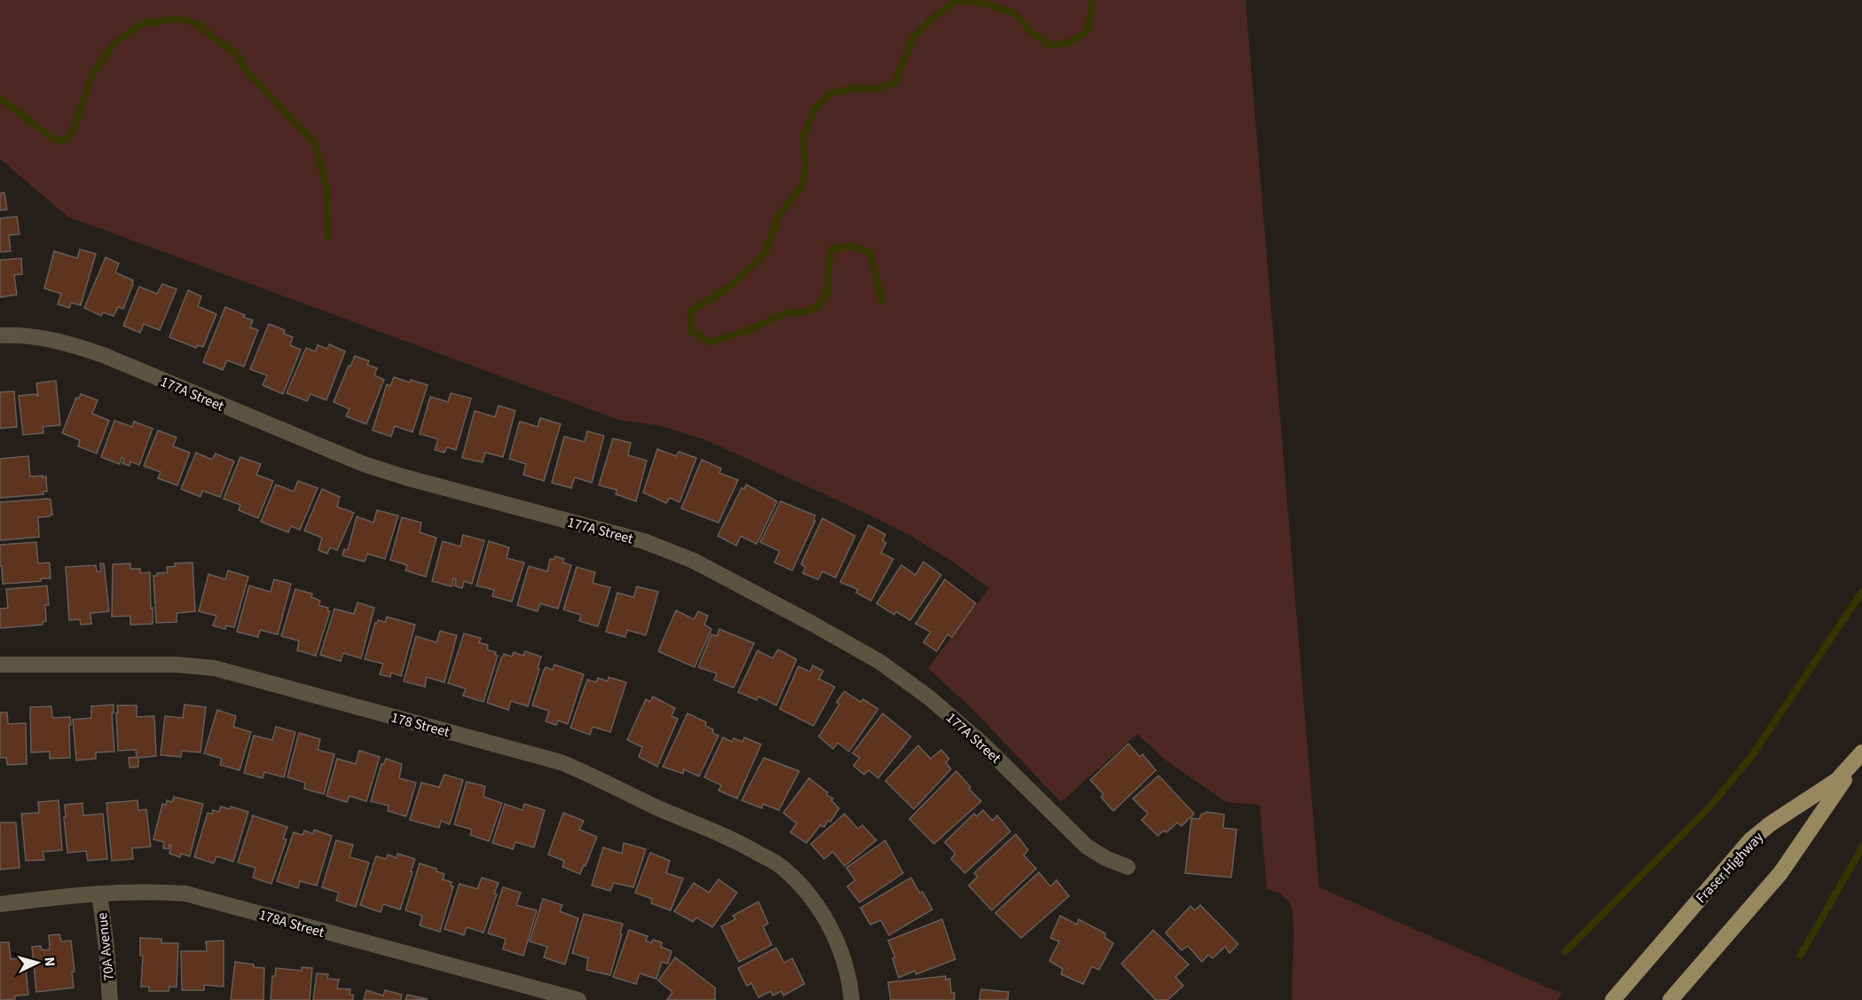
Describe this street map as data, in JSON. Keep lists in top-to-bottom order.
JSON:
{
  "streets": {
    "main road": ["Fraser Highway"],
    "street": [
      "177A Street",
      "178 Street",
      "178A Street",
      "70A Avenue"
    ]
  },
  "crossings": [
    ["178A Street", "70A Avenue"]
  ],
  "north": "right"
}
